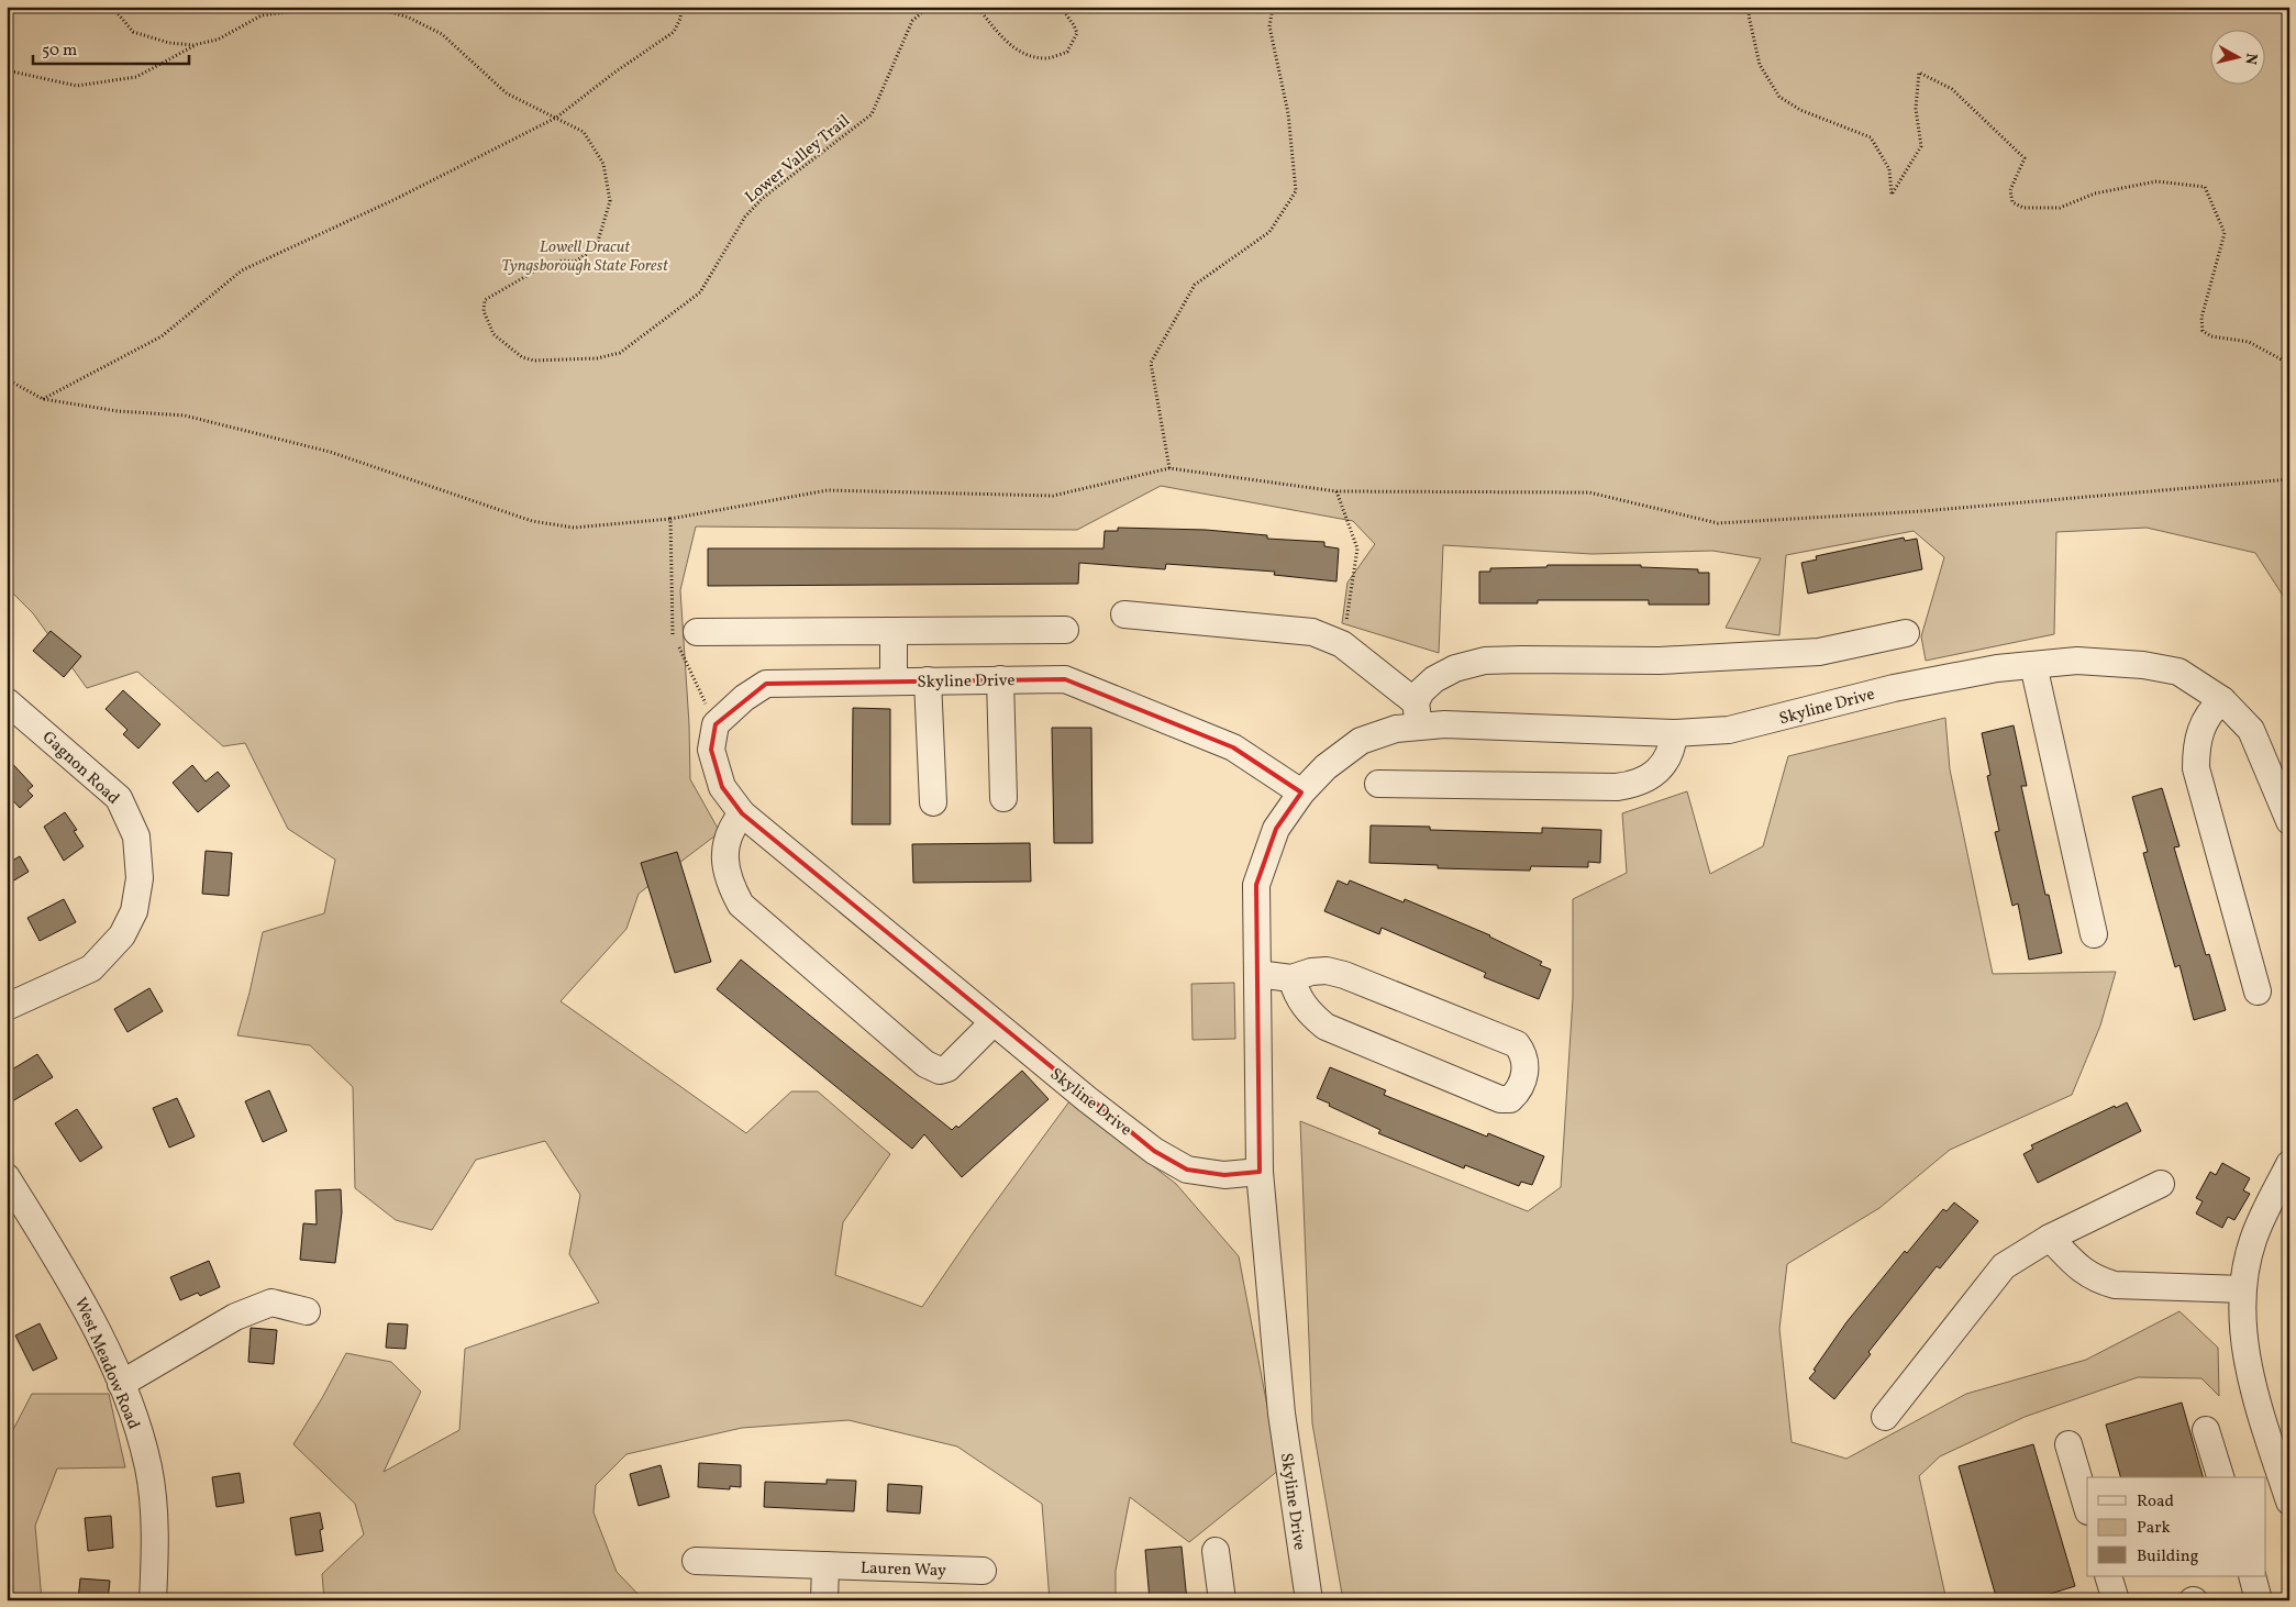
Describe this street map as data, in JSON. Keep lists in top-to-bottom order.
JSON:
{
  "streets": {
    "street": [
      "Skyline Drive",
      "Gagnon Road",
      "West Meadow Road",
      "Lauren Way"
    ],
    "path": ["Lower Valley Trail"]
  },
  "parks": ["Lowell Dracut Tyngsborough State Forest"],
  "legend": ["Road", "Park", "Building"],
  "scale_bar": "50 m",
  "north": "right"
}
